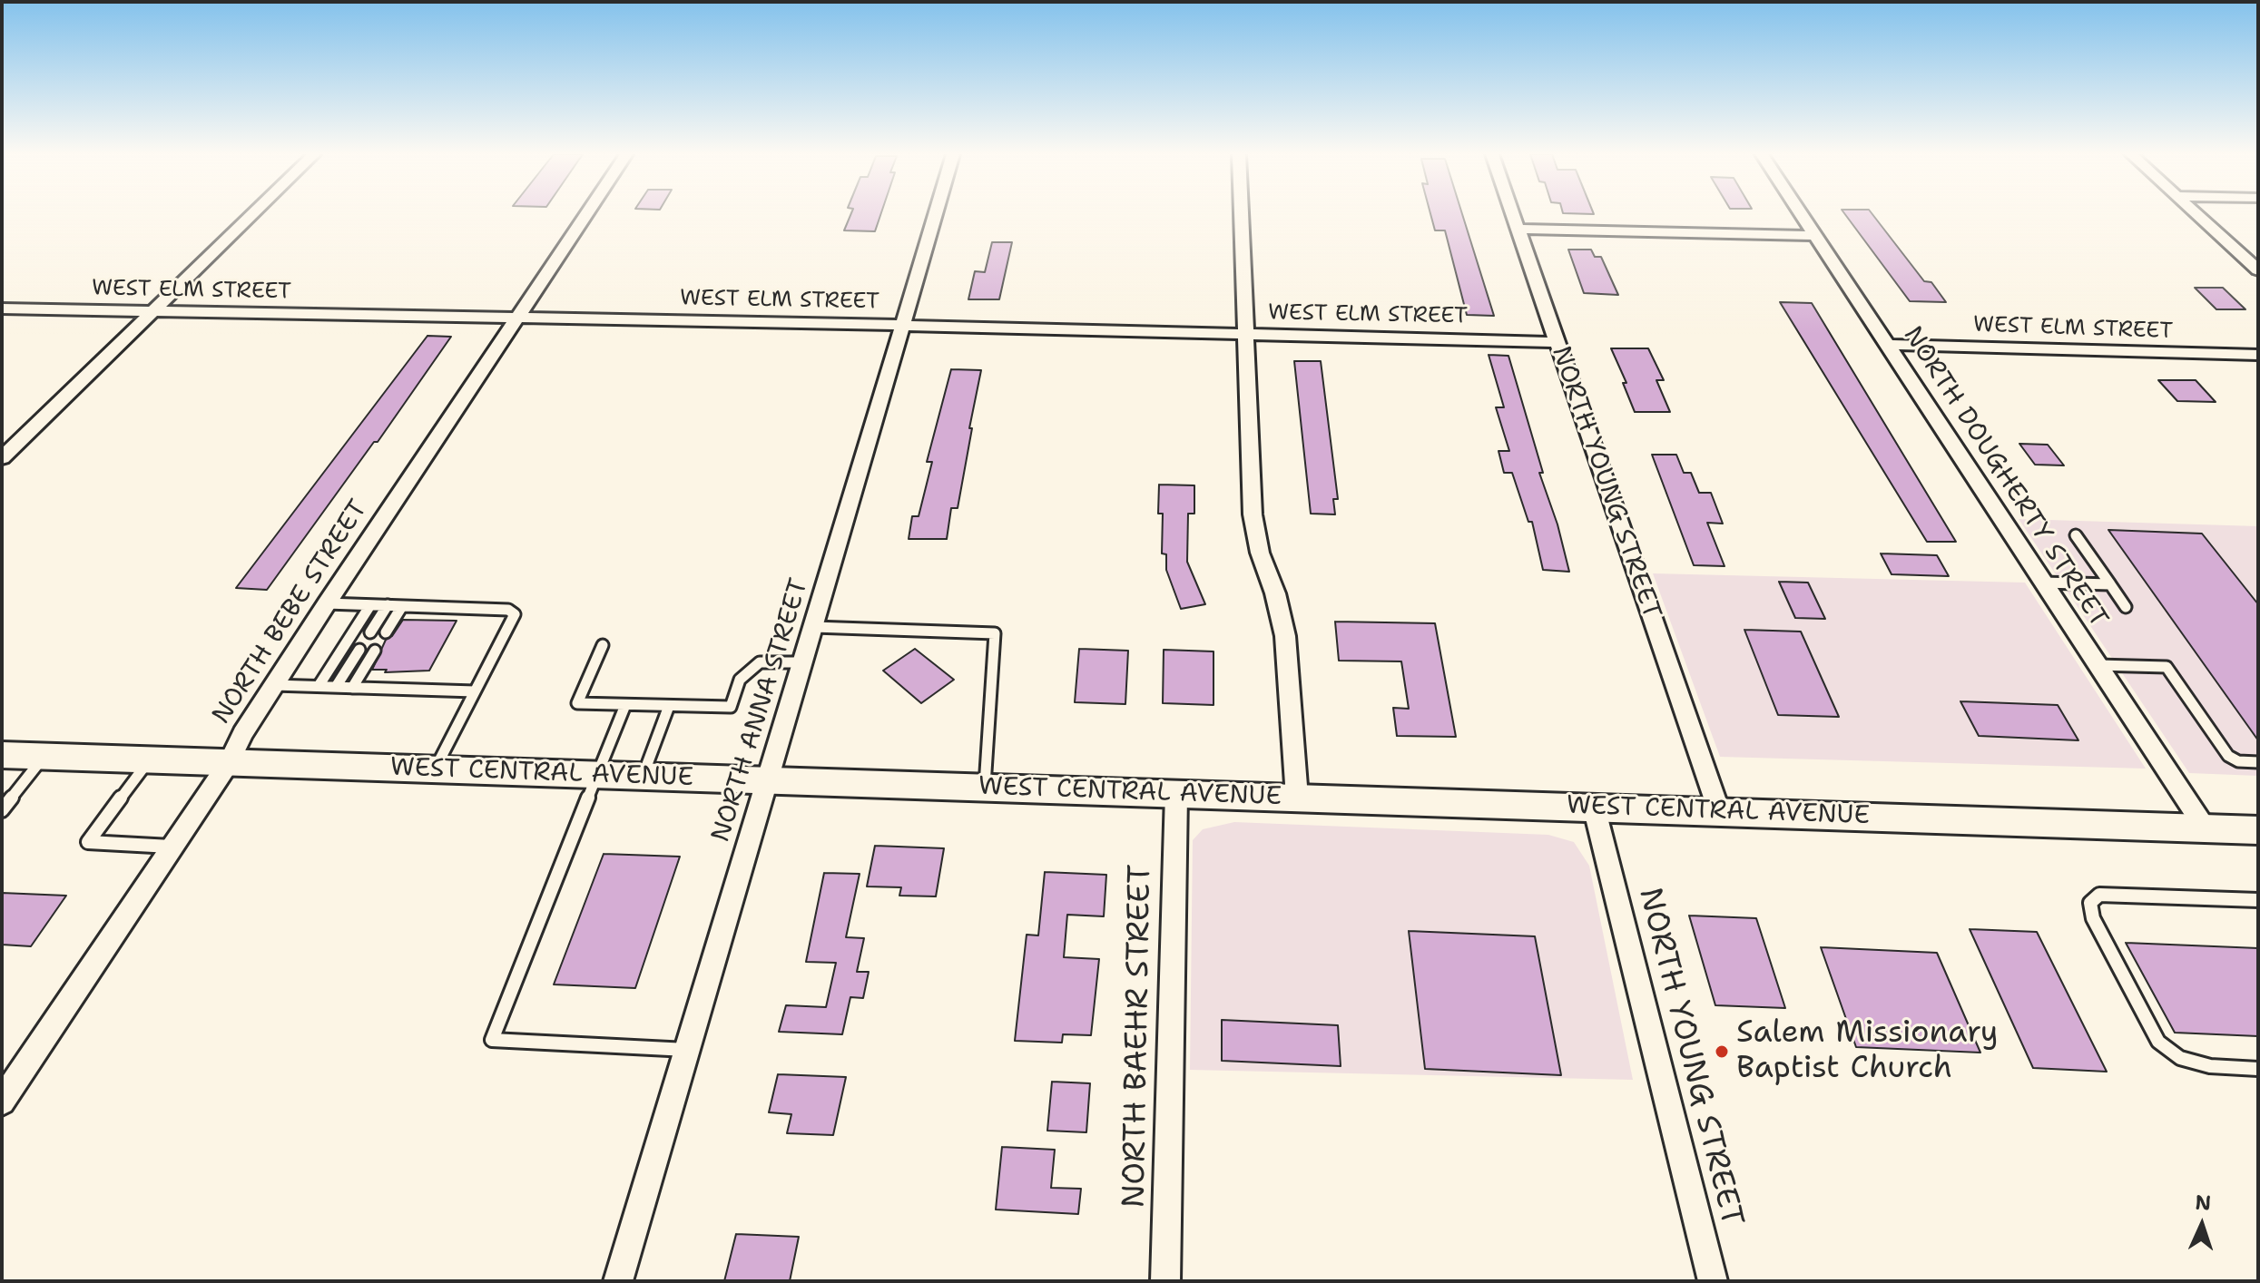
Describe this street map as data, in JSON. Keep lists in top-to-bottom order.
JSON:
{
  "streets": {
    "main road": ["WEST CENTRAL AVENUE"],
    "street": [
      "WEST ELM STREET",
      "NORTH DOUGHERTY STREET",
      "NORTH YOUNG STREET",
      "NORTH BEBE STREET",
      "NORTH ANNA STREET",
      "NORTH BAEHR STREET"
    ]
  },
  "crossings": [
    ["WEST ELM STREET", "NORTH DOUGHERTY STREET"],
    ["WEST ELM STREET", "NORTH YOUNG STREET"],
    ["WEST ELM STREET", "NORTH BEBE STREET"],
    ["WEST ELM STREET", "NORTH ANNA STREET"],
    ["NORTH DOUGHERTY STREET", "WEST CENTRAL AVENUE"],
    ["NORTH YOUNG STREET", "WEST CENTRAL AVENUE"],
    ["NORTH BEBE STREET", "WEST CENTRAL AVENUE"],
    ["NORTH ANNA STREET", "WEST CENTRAL AVENUE"],
    ["WEST CENTRAL AVENUE", "NORTH BAEHR STREET"]
  ],
  "places": ["Salem Missionary Baptist Church"],
  "north": "top"
}
